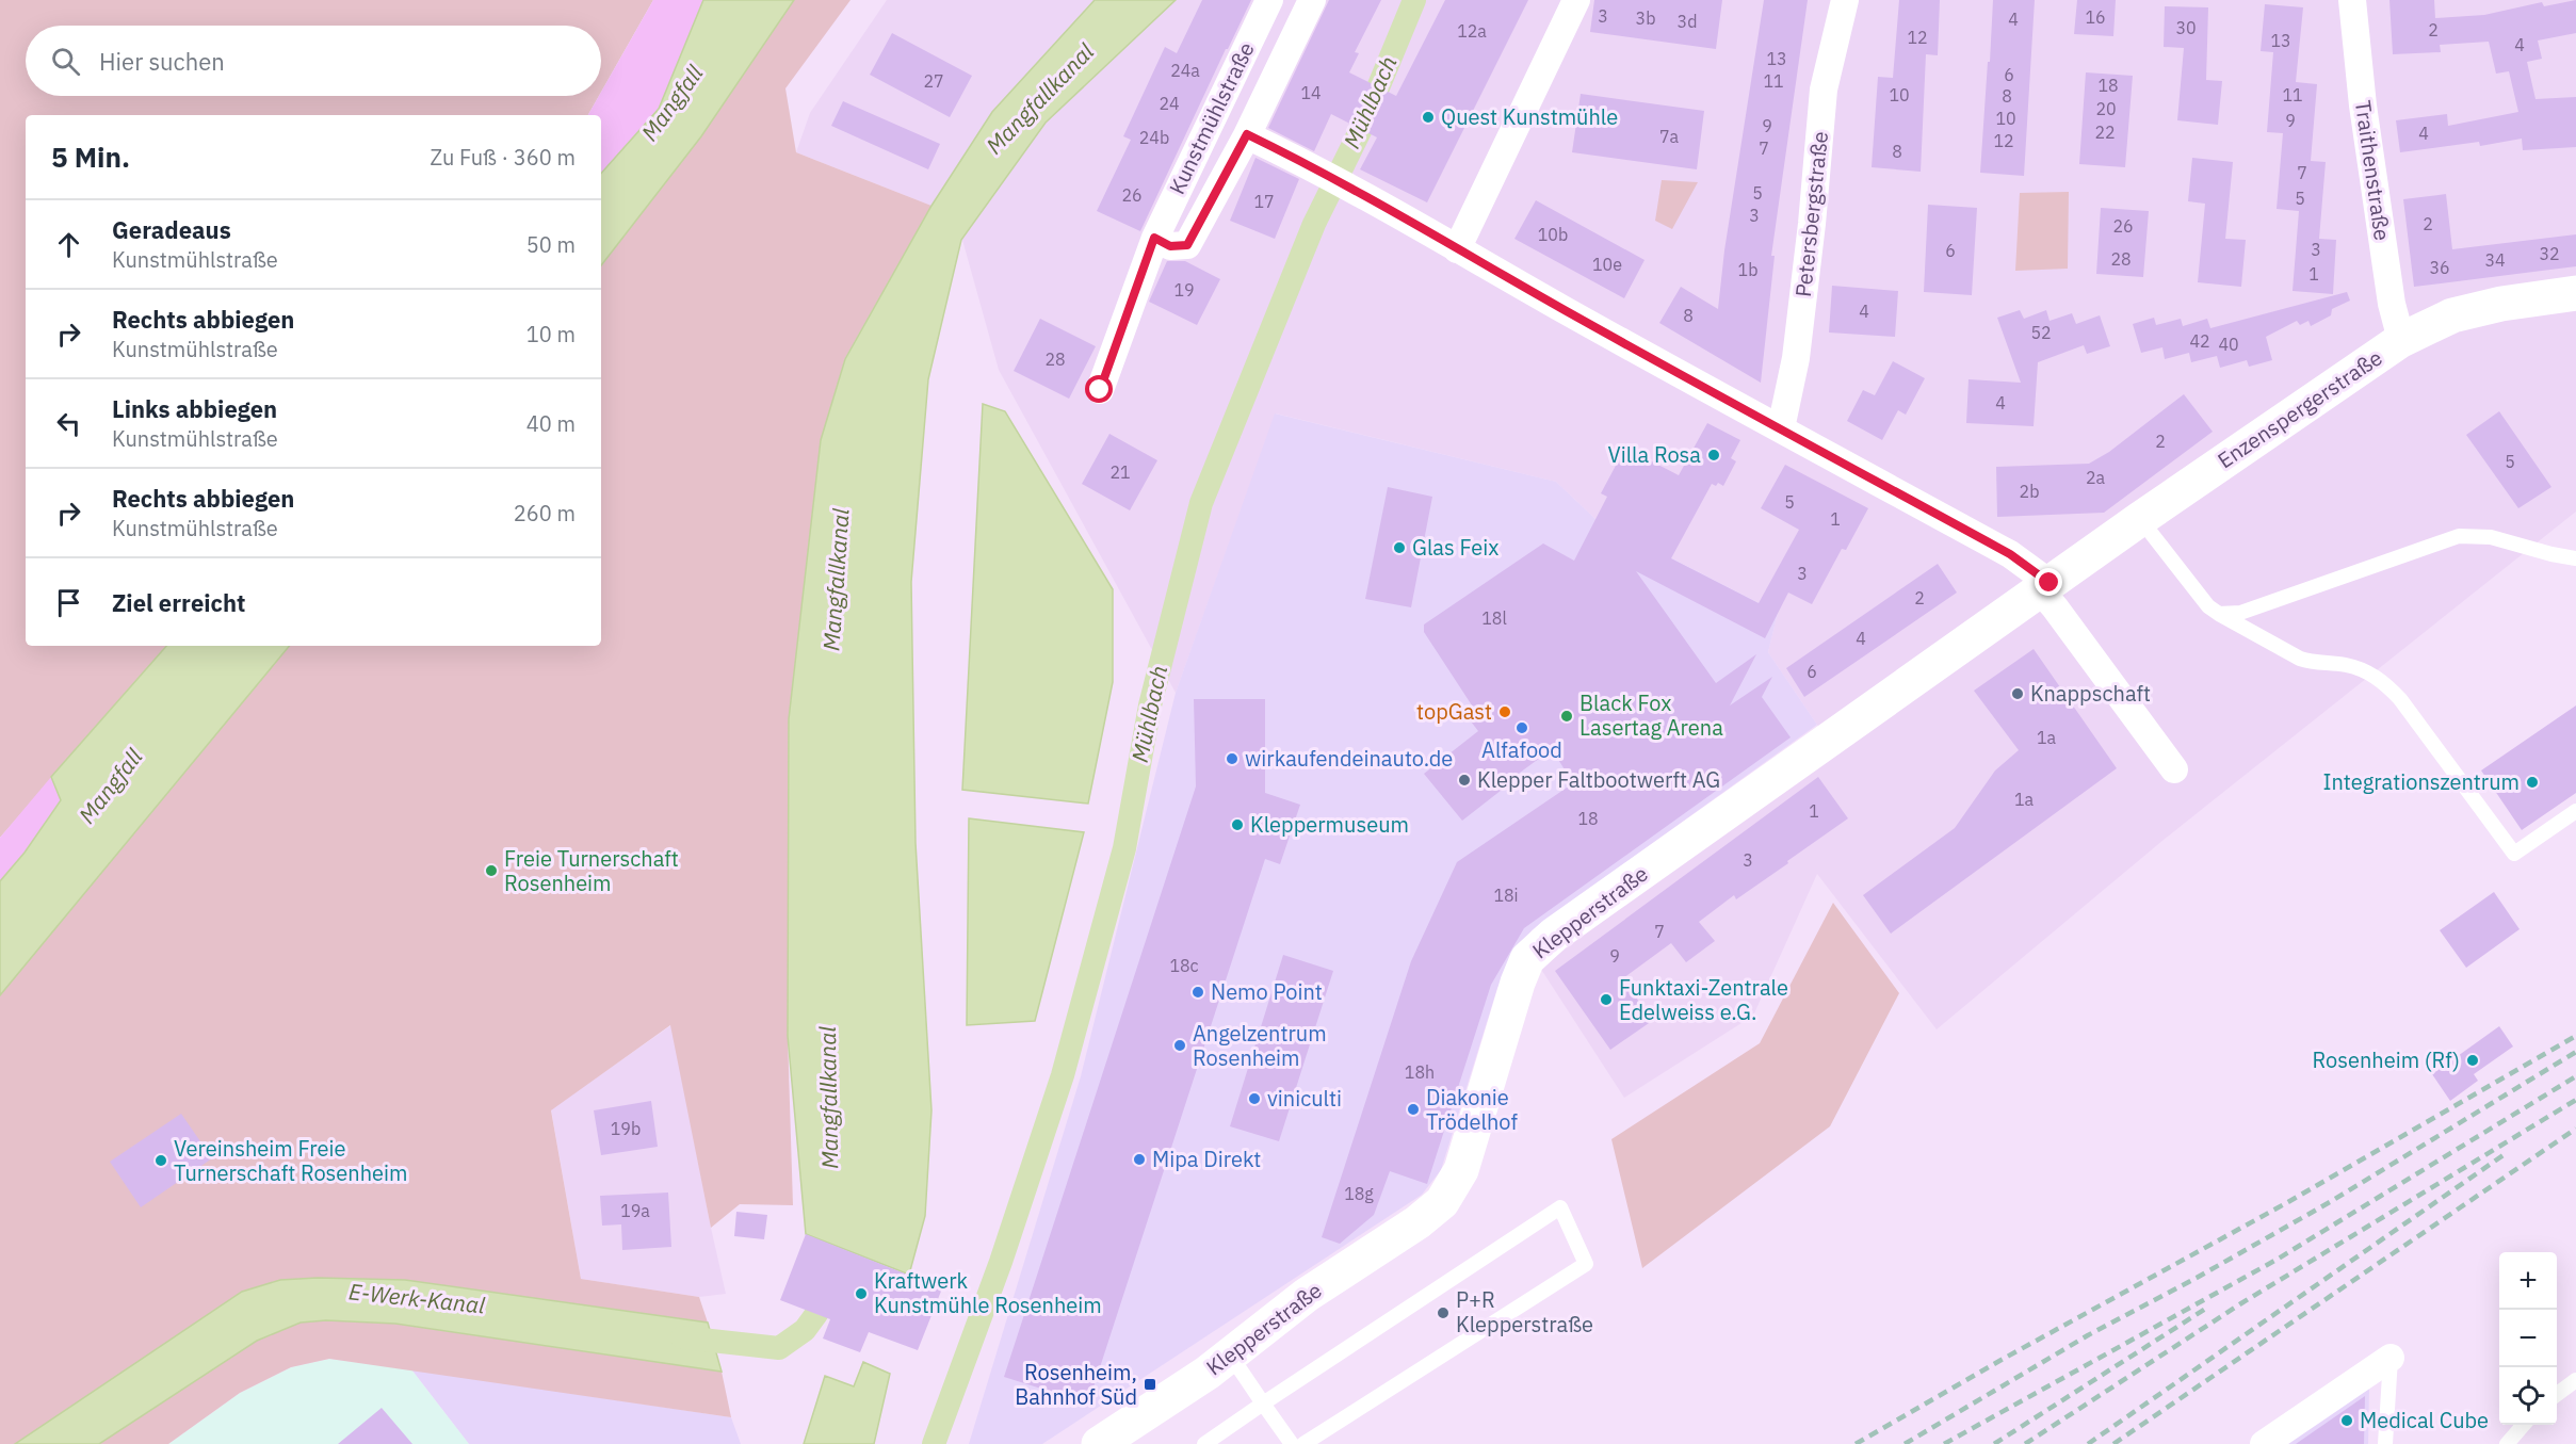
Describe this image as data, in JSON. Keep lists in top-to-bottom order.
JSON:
{
  "streets": {
    "street": [
      "Kunstmühlstraße",
      "Traithenstraße",
      "Petersbergstraße",
      "Enzenspergerstraße",
      "Klepperstraße"
    ]
  },
  "crossings": [
    ["Kunstmühlstraße", "Petersbergstraße"],
    ["Kunstmühlstraße", "Enzenspergerstraße"],
    ["Kunstmühlstraße", "Klepperstraße"],
    ["Traithenstraße", "Enzenspergerstraße"],
    ["Enzenspergerstraße", "Klepperstraße"]
  ],
  "water": [
    "Mangfallkanal",
    "Mühlbach",
    "Mangfall",
    "E-Werk-Kanal"
  ],
  "places": {
    "other": [
      "Quest Kunstmühle",
      "Villa Rosa",
      "Glas Feix",
      "Knappschaft",
      "topGast",
      "Black Fox Lasertag Arena",
      "Alfafood",
      "wirkaufendeinauto.de",
      "Klepper Faltbootwerft AG",
      "Integrationszentrum",
      "Kleppermuseum",
      "Freie Turnerschaft Rosenheim",
      "Nemo Point",
      "Funktaxi-Zentrale Edelweiss e.G.",
      "Angelzentrum Rosenheim",
      "Rosenheim (Rf)",
      "viniculti",
      "Diakonie Trödelhof",
      "Mipa Direkt",
      "Vereinsheim Freie Turnerschaft Rosenheim",
      "Kraftwerk Kunstmühle Rosenheim",
      "P+R Klepperstraße",
      "Medical Cube"
    ],
    "transit": ["Rosenheim, Bahnhof Süd"]
  },
  "house_numbers": [
    "3",
    "16",
    "3b",
    "4",
    "3d",
    "30",
    "2",
    "12a",
    "12",
    "13",
    "4",
    "13",
    "24a",
    "6",
    "27",
    "11",
    "18",
    "14",
    "10",
    "11",
    "8",
    "24",
    "20",
    "10",
    "9",
    "9",
    "22",
    "4",
    "7a",
    "24b",
    "12",
    "7",
    "8",
    "7",
    "5",
    "26",
    "5",
    "17",
    "3",
    "2",
    "26",
    "10b",
    "3",
    "6",
    "32",
    "28",
    "34",
    "10e",
    "36",
    "1b",
    "1",
    "19",
    "4",
    "8",
    "52",
    "42",
    "40",
    "28",
    "4",
    "2",
    "5",
    "21",
    "2a",
    "2b",
    "5",
    "1",
    "3",
    "2",
    "18l",
    "4",
    "6",
    "1a",
    "1a",
    "1",
    "18",
    "3",
    "18i",
    "7",
    "9",
    "18c",
    "18h",
    "19b",
    "18g",
    "19a"
  ],
  "page": {
    "search": "Hier suchen",
    "heading": ["5 Min.", "Zu Fuß · 360 m"],
    "list": [
      ["Geradeaus", "Kunstmühlstraße", "50 m"],
      ["Rechts abbiegen", "Kunstmühlstraße", "10 m"],
      ["Links abbiegen", "Kunstmühlstraße", "40 m"],
      ["Rechts abbiegen", "Kunstmühlstraße", "260 m"],
      "Ziel erreicht"
    ],
    "map_buttons": ["+", "−"]
  }
}
